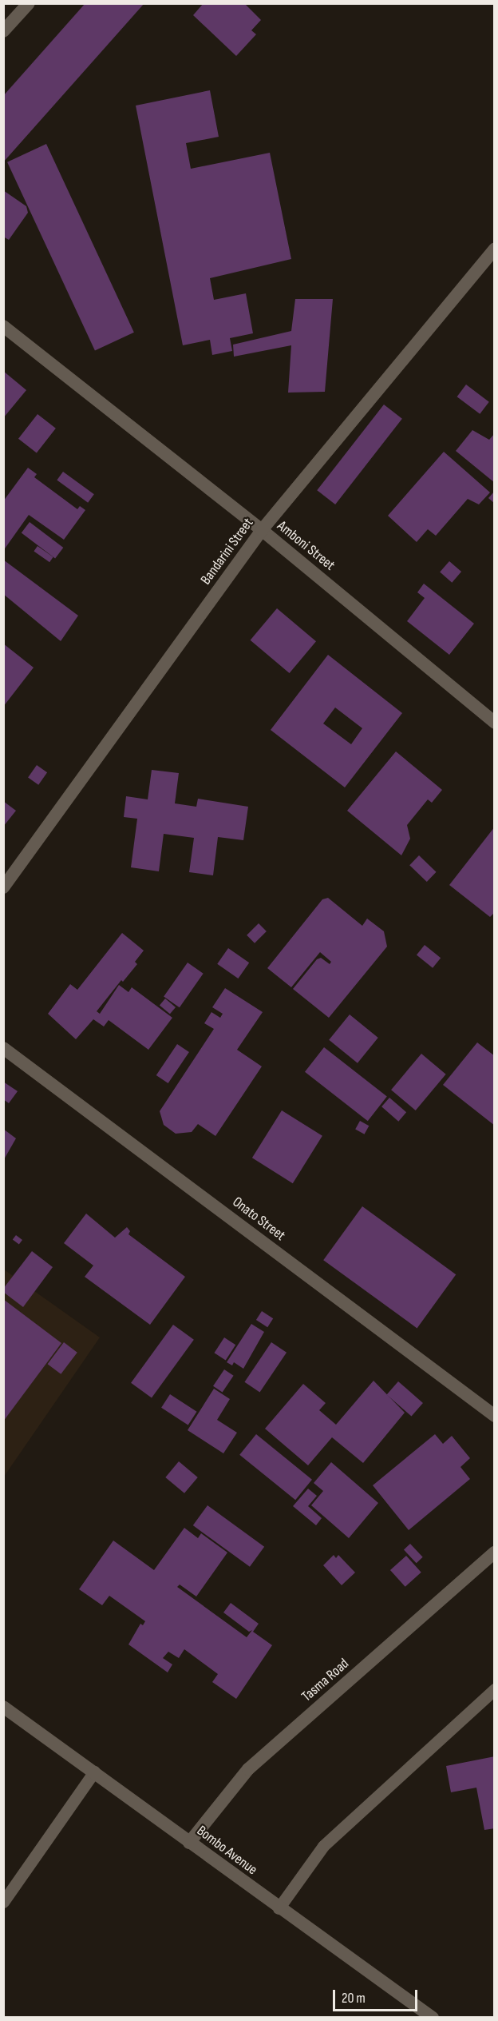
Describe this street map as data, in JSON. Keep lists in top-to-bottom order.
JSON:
{
  "streets": {
    "street": [
      "Amboni Street",
      "Bandarini Street",
      "Onato Street",
      "Tasma Road",
      "Bombo Avenue"
    ]
  },
  "crossings": [
    ["Amboni Street", "Bandarini Street"],
    ["Tasma Road", "Bombo Avenue"]
  ],
  "scale_bar": "20 m"
}
